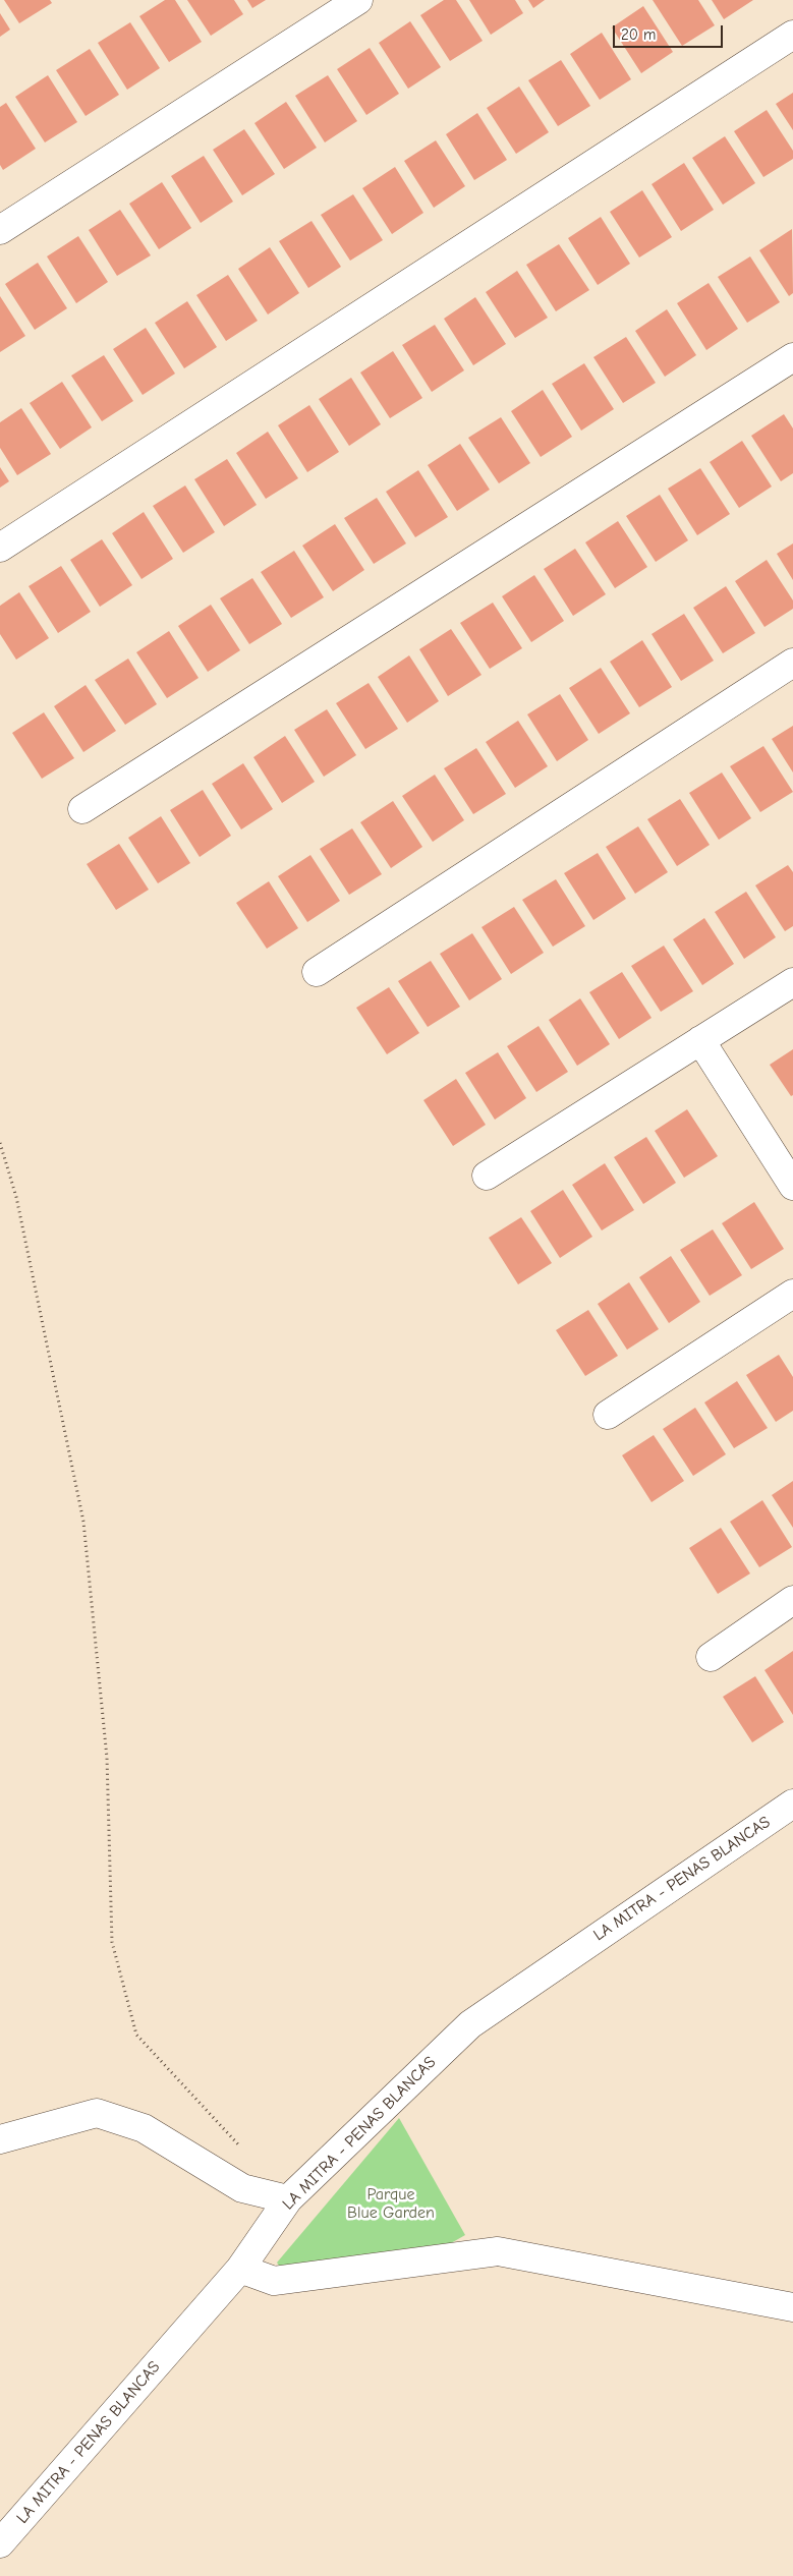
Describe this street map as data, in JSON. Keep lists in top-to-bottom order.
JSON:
{
  "streets": {
    "street": ["LA MITRA - PENAS BLANCAS"]
  },
  "parks": ["Parque Blue Garden"],
  "scale_bar": "20 m"
}
